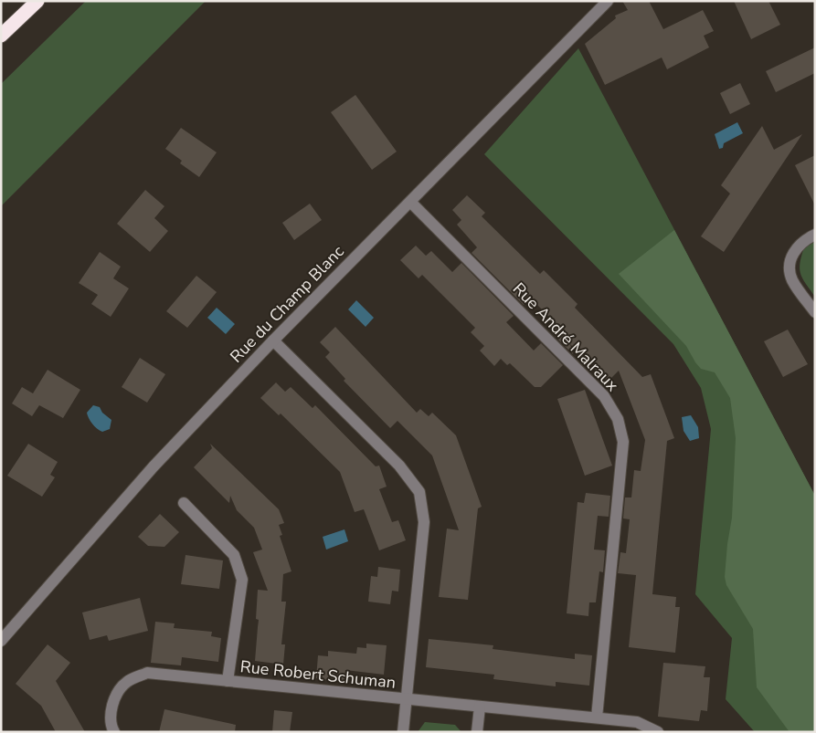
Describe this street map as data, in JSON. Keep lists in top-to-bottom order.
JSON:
{
  "streets": {
    "street": ["Rue du Champ Blanc", "Rue André Malraux", "Rue Robert Schuman"]
  },
  "crossings": [
    ["Rue du Champ Blanc", "Rue André Malraux"]
  ]
}
